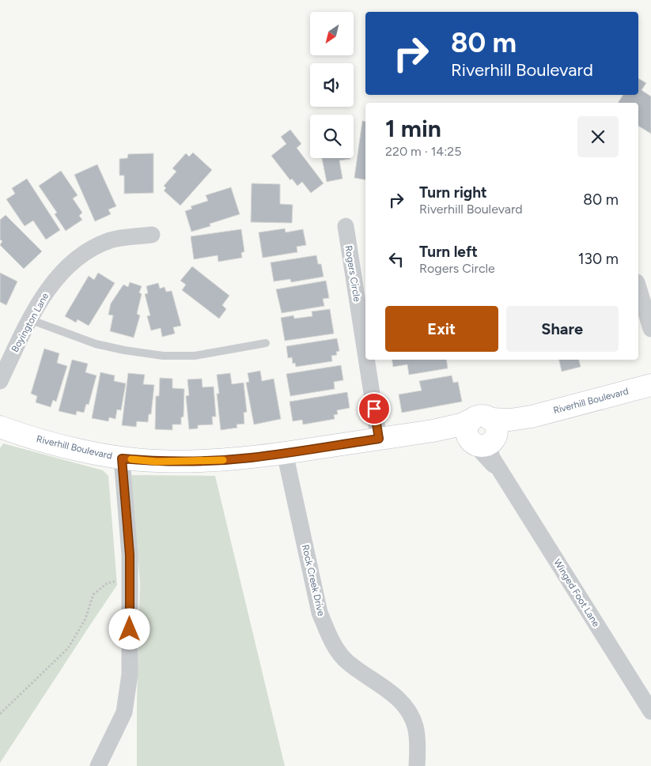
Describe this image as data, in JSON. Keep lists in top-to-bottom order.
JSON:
{
  "streets": {
    "street": [
      "Rogers Circle",
      "Boyington Lane",
      "Riverhill Boulevard",
      "Rock Creek Drive",
      "Winged Foot Lane"
    ]
  },
  "crossings": [
    ["Rogers Circle", "Riverhill Boulevard"],
    ["Riverhill Boulevard", "Rock Creek Drive"],
    ["Riverhill Boulevard", "Winged Foot Lane"]
  ],
  "north": "bottom left",
  "page": {
    "turn": ["80 m", "Riverhill Boulevard"],
    "heading": ["1 min", "220 m · 14:25"],
    "list": [
      {
        "name": "Turn right",
        "note": "Riverhill Boulevard",
        "value": "80 m"
      },
      {
        "name": "Turn left",
        "note": "Rogers Circle",
        "value": "130 m"
      }
    ],
    "buttons": ["Exit", "Share"]
  }
}
